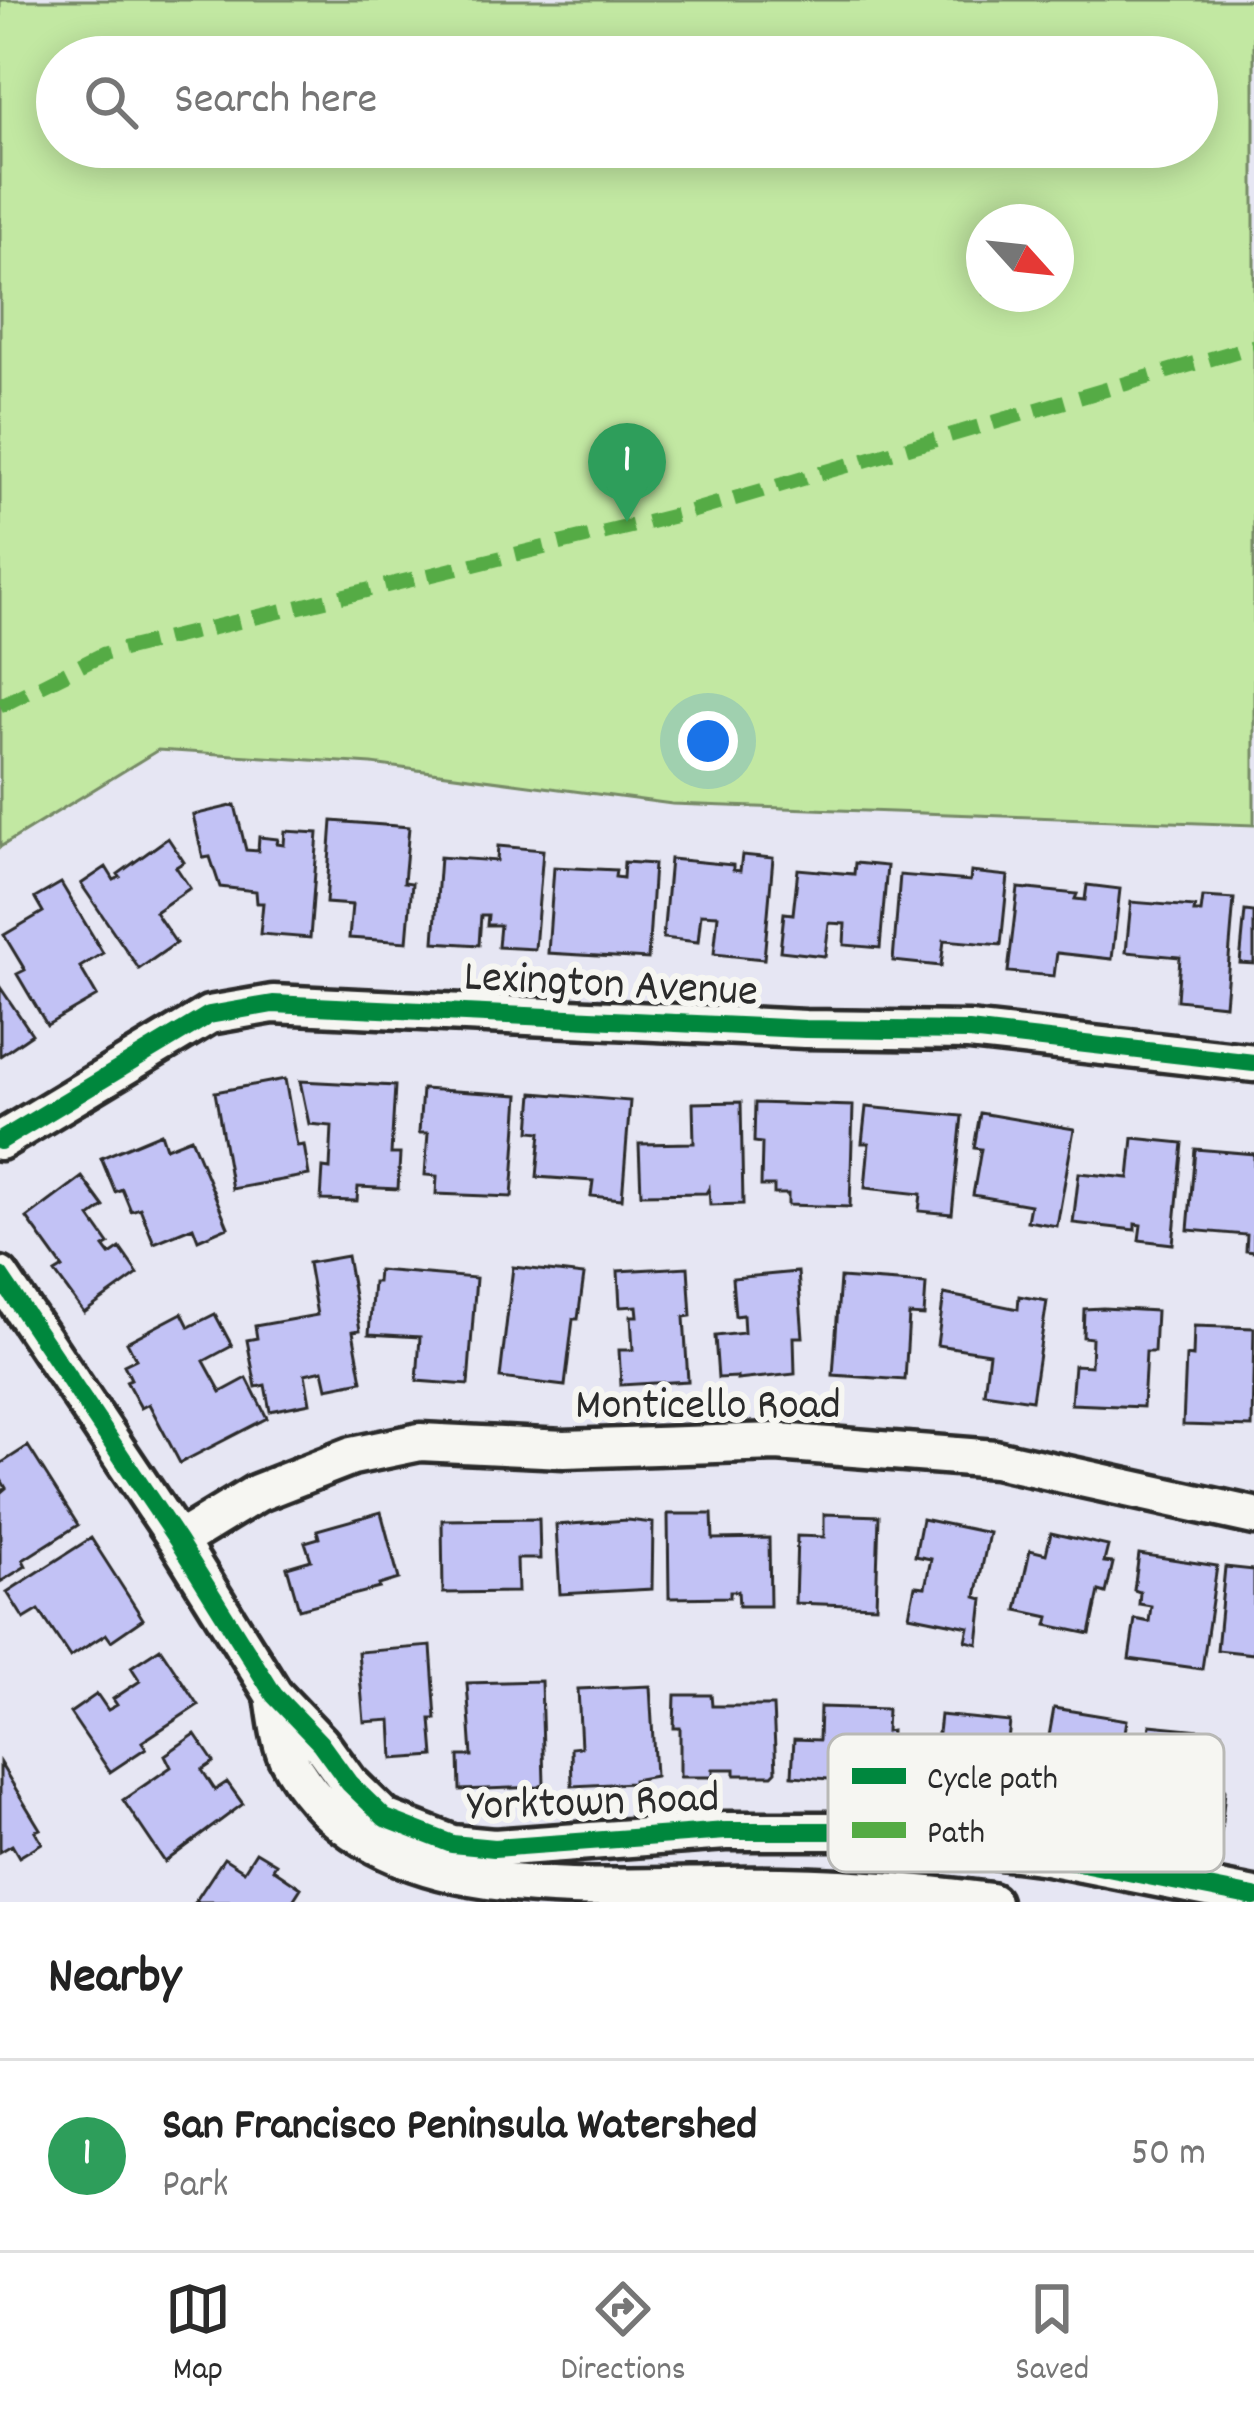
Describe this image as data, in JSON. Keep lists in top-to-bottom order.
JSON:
{
  "streets": {
    "street": ["Lexington Avenue", "Monticello Road", "Yorktown Road"]
  },
  "crossings": [
    ["Monticello Road", "Yorktown Road"]
  ],
  "legend": ["Cycle path", "Path"],
  "north": "bottom right",
  "page": {
    "search": "Search here",
    "pins": "1",
    "heading": "Nearby",
    "list": [
      {
        "mark": "1",
        "name": "San Francisco Peninsula Watershed",
        "note": "Park",
        "value": "50 m"
      }
    ],
    "nav": ["Map", "Directions", "Saved"]
  }
}
